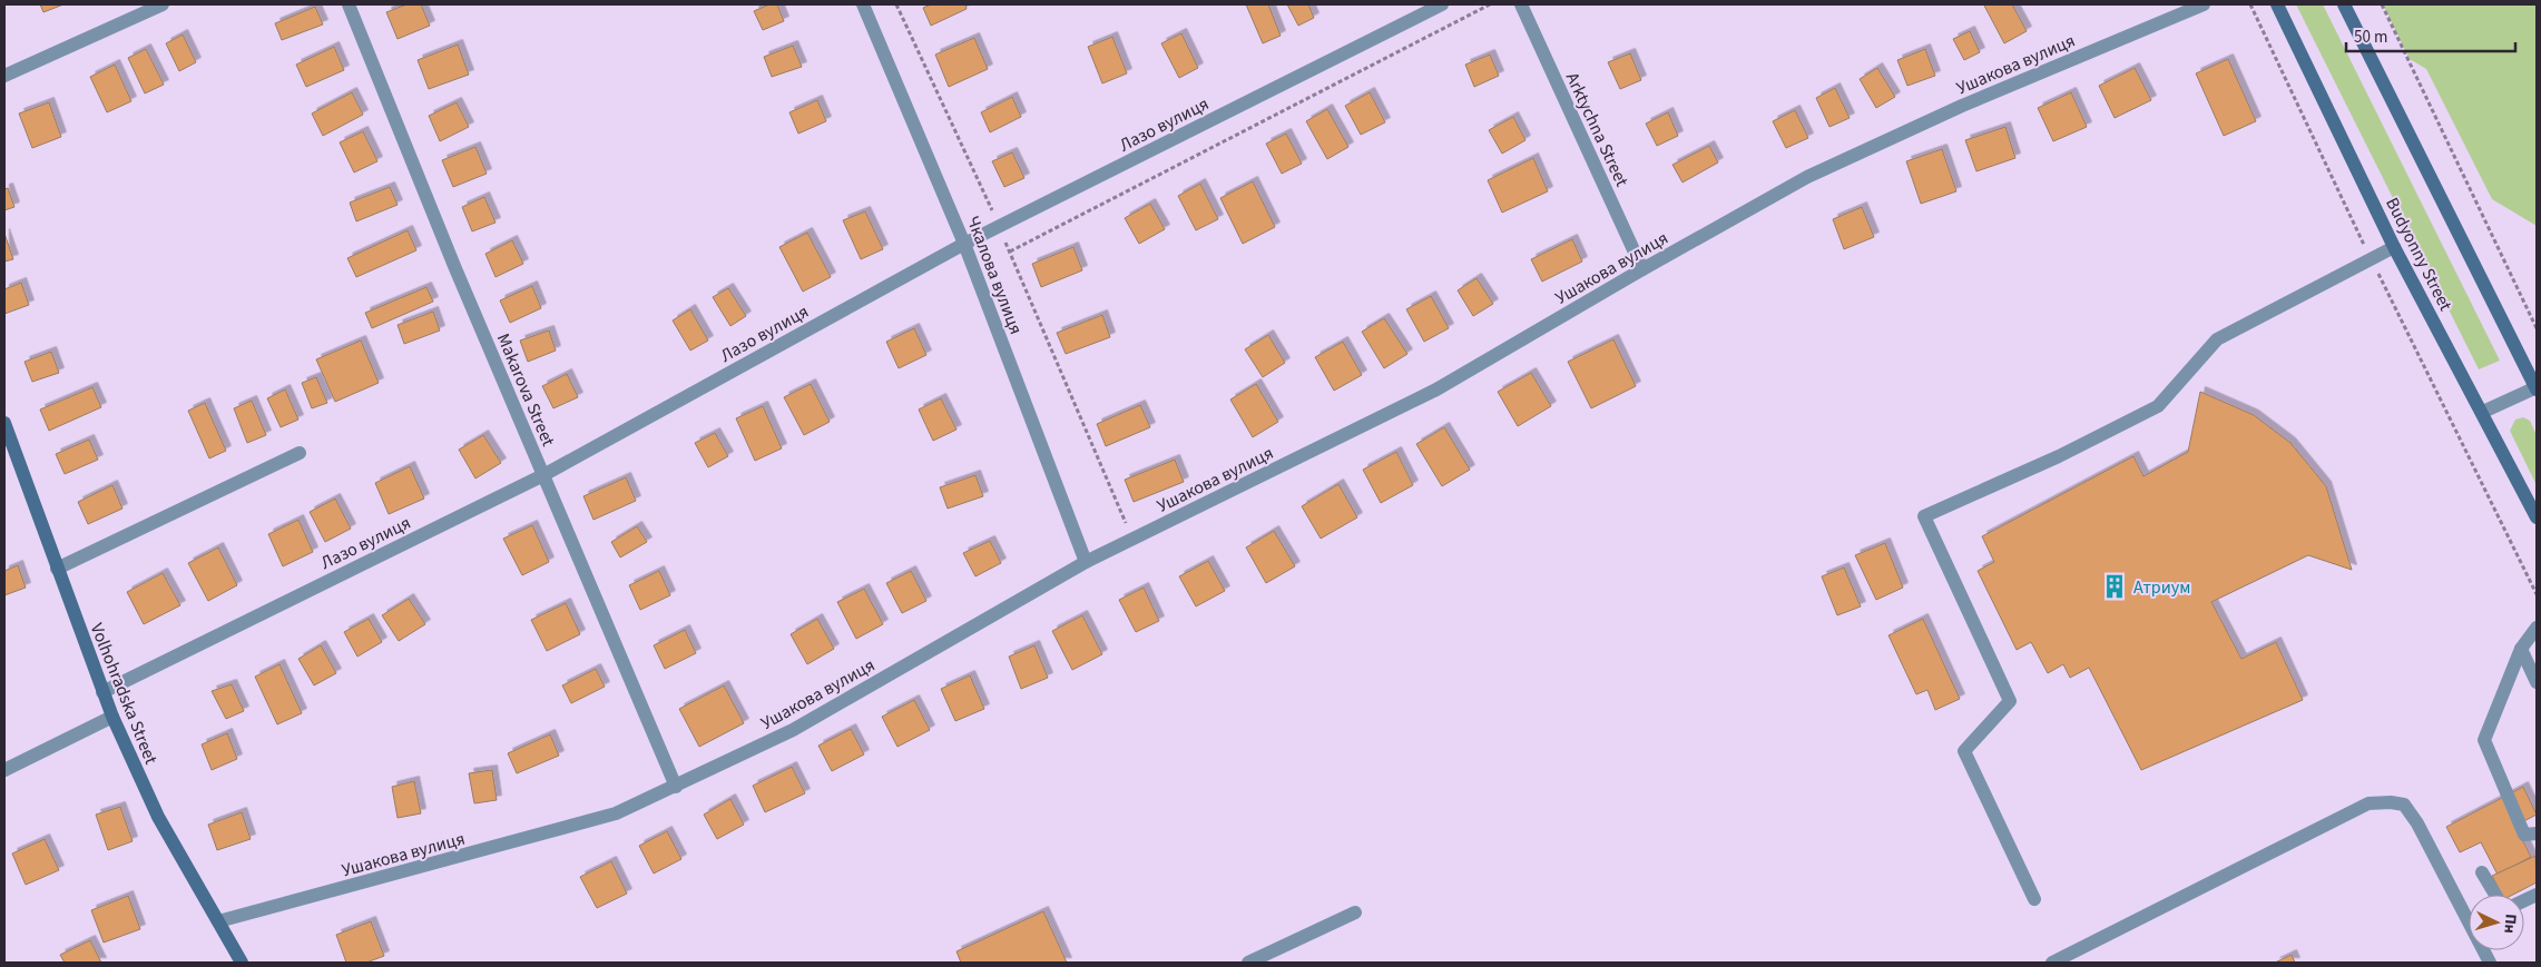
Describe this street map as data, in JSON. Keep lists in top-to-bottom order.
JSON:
{
  "streets": {
    "main road": ["Budyonny Street", "Volhohradska Street"],
    "street": [
      "Ушакова вулиця",
      "Лазо вулиця",
      "Arktychna Street",
      "Чкалова вулиця",
      "Makarova Street"
    ]
  },
  "crossings": [
    ["Ушакова вулиця", "Arktychna Street"],
    ["Ушакова вулиця", "Чкалова вулиця"],
    ["Ушакова вулиця", "Makarova Street"],
    ["Ушакова вулиця", "Volhohradska Street"],
    ["Лазо вулиця", "Чкалова вулиця"],
    ["Лазо вулиця", "Makarova Street"],
    ["Лазо вулиця", "Volhohradska Street"]
  ],
  "places": {
    "building": ["Атриум"]
  },
  "scale_bar": "50 m",
  "north": "right"
}
